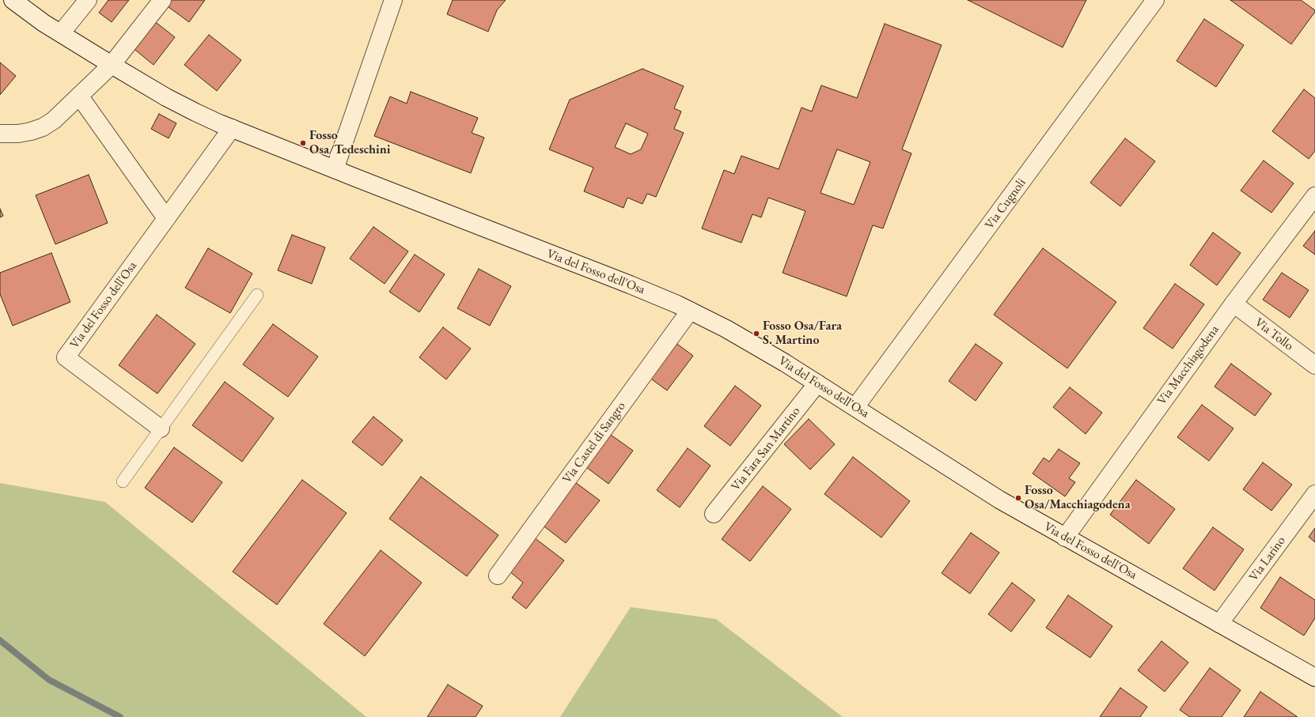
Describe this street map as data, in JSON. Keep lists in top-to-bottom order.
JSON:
{
  "streets": {
    "street": [
      "Via Cugnoli",
      "Via del Fosso dell'Osa",
      "Via Tollo",
      "Via Macchiagodena",
      "Via Castel di Sangro",
      "Via Fara San Martino",
      "Via Larino"
    ]
  },
  "crossings": [
    ["Via Cugnoli", "Via del Fosso dell'Osa"],
    ["Via del Fosso dell'Osa", "Via Macchiagodena"],
    ["Via del Fosso dell'Osa", "Via Castel di Sangro"],
    ["Via del Fosso dell'Osa", "Via Fara San Martino"],
    ["Via del Fosso dell'Osa", "Via Larino"],
    ["Via Tollo", "Via Macchiagodena"]
  ],
  "places": ["Fosso Osa/Tedeschini", "Fosso Osa/Fara S. Martino", "Fosso Osa/Macchiagodena"]
}
